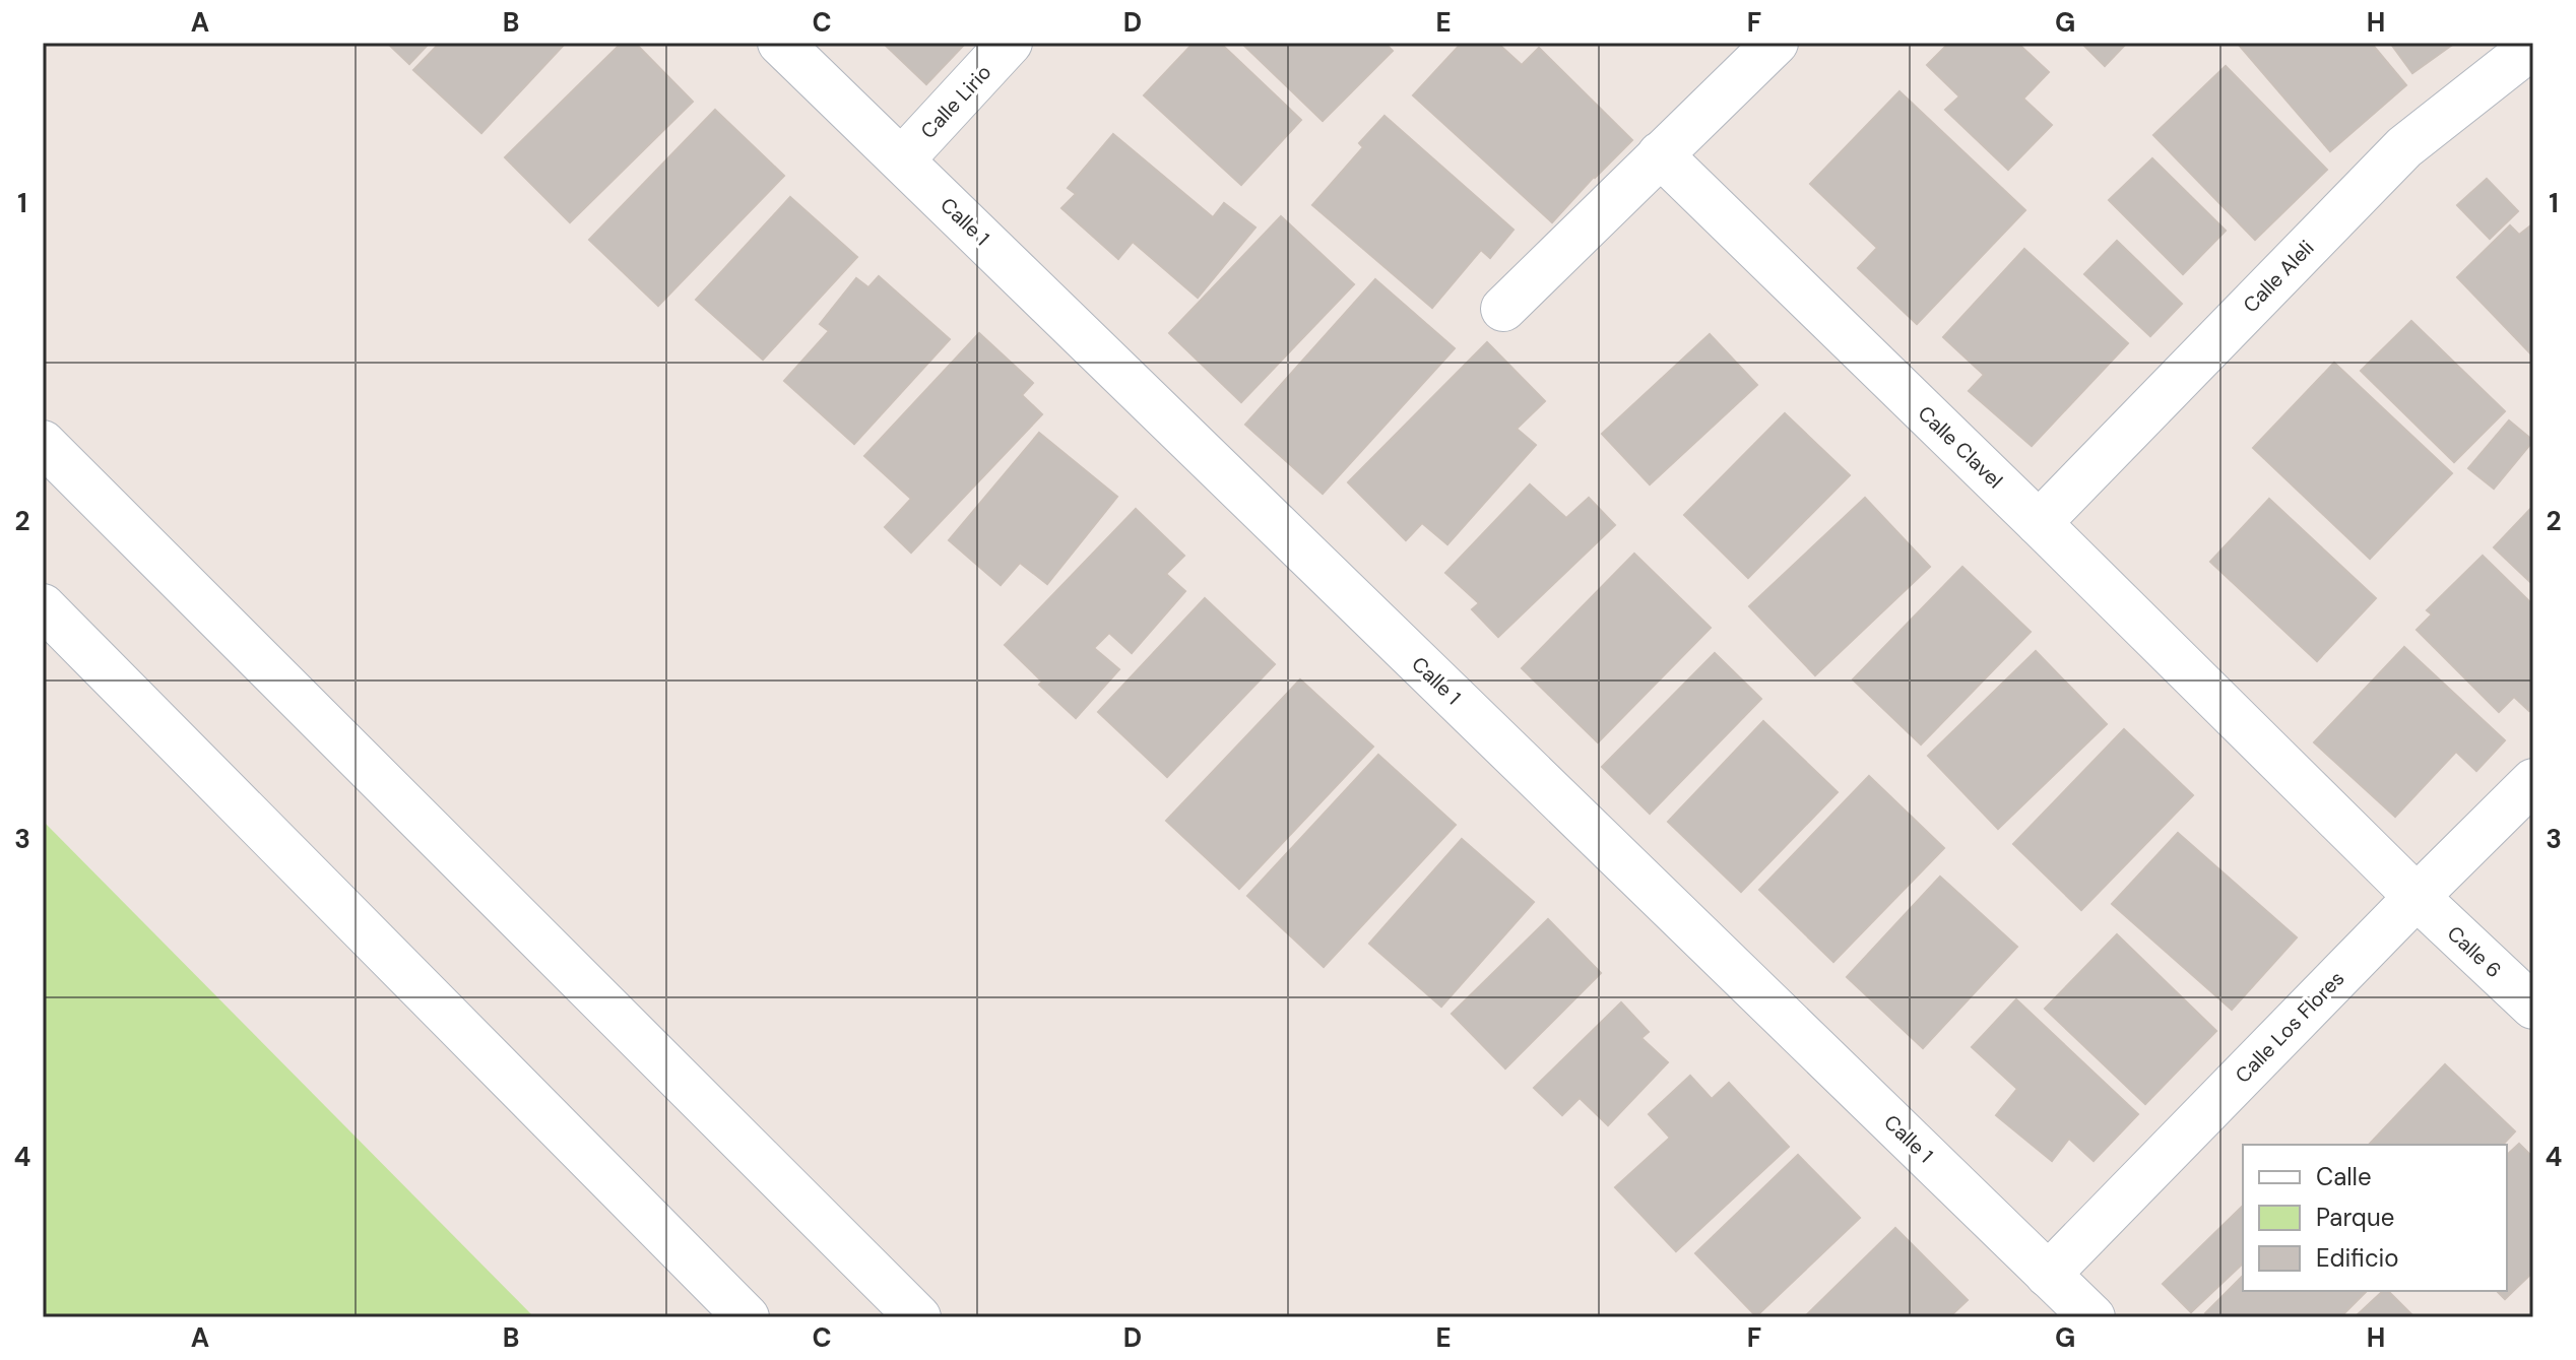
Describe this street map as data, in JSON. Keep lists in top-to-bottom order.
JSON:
{
  "streets": {
    "street": [
      "Calle Lirio",
      "Calle 1",
      "Calle Aleli",
      "Calle Clavel",
      "Calle 6",
      "Calle Los Flores"
    ]
  },
  "crossings": [
    ["Calle Lirio", "Calle 1"],
    ["Calle 1", "Calle Los Flores"],
    ["Calle Aleli", "Calle Clavel"],
    ["Calle Clavel", "Calle 6"],
    ["Calle Clavel", "Calle Los Flores"],
    ["Calle 6", "Calle Los Flores"]
  ],
  "legend": ["Calle", "Parque", "Edificio"],
  "grid": {
    "columns": [
      "A",
      "B",
      "C",
      "D",
      "E",
      "F",
      "G",
      "H"
    ],
    "rows": [
      "1",
      "2",
      "3",
      "4"
    ]
  }
}
